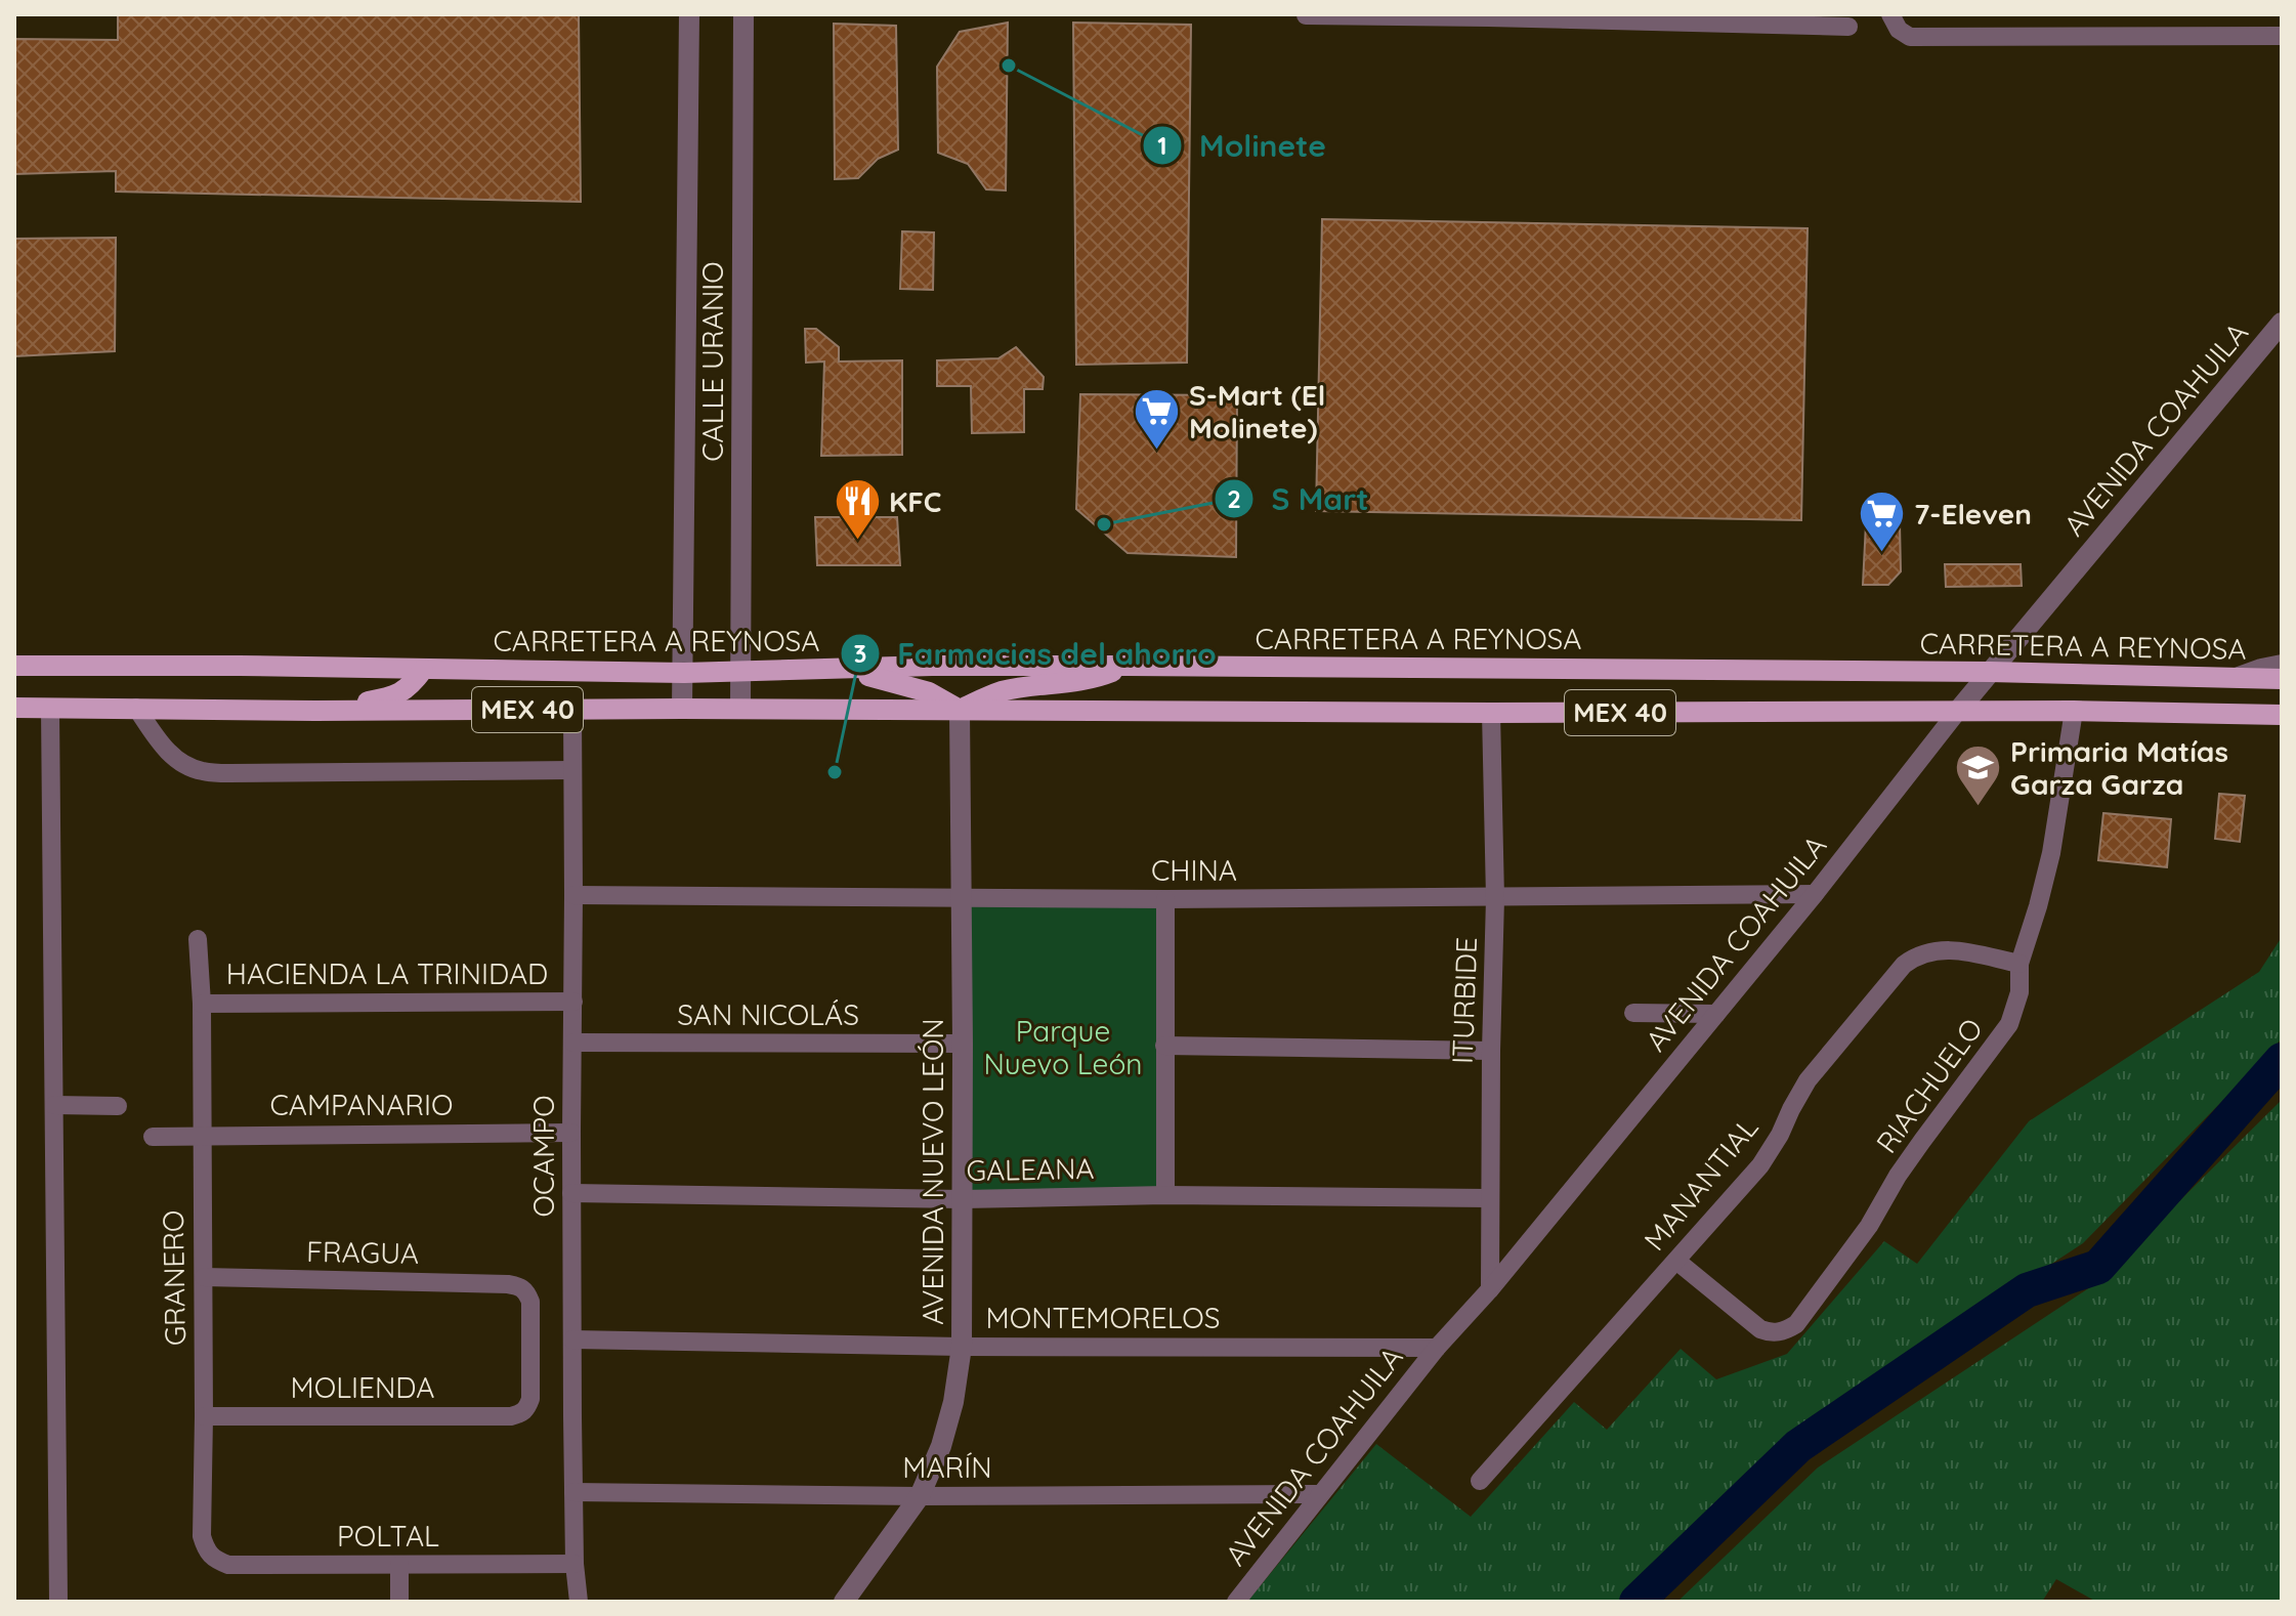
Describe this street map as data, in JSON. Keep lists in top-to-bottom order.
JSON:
{
  "streets": {
    "main road": ["CARRETERA A REYNOSA", "MEX 40"],
    "street": [
      "CALLE URANIO",
      "AVENIDA COAHUILA",
      "CHINA",
      "HACIENDA LA TRINIDAD",
      "ITURBIDE",
      "SAN NICOLÁS",
      "RIACHUELO",
      "CAMPANARIO",
      "OCAMPO",
      "GALEANA",
      "AVENIDA NUEVO LEÓN",
      "MANANTIAL",
      "FRAGUA",
      "GRANERO",
      "MONTEMORELOS",
      "MOLIENDA",
      "MARÍN",
      "POLTAL"
    ]
  },
  "crossings": [
    ["CALLE URANIO", "CARRETERA A REYNOSA"],
    ["CALLE URANIO", "MEX 40"],
    ["AVENIDA COAHUILA", "CARRETERA A REYNOSA"],
    ["AVENIDA COAHUILA", "MEX 40"],
    ["AVENIDA COAHUILA", "CHINA"],
    ["AVENIDA COAHUILA", "ITURBIDE"],
    ["AVENIDA COAHUILA", "MONTEMORELOS"],
    ["AVENIDA COAHUILA", "MARÍN"],
    ["MEX 40", "ITURBIDE"],
    ["MEX 40", "RIACHUELO"],
    ["MEX 40", "OCAMPO"],
    ["MEX 40", "AVENIDA NUEVO LEÓN"],
    ["CHINA", "ITURBIDE"],
    ["CHINA", "OCAMPO"],
    ["CHINA", "AVENIDA NUEVO LEÓN"],
    ["HACIENDA LA TRINIDAD", "OCAMPO"],
    ["HACIENDA LA TRINIDAD", "GRANERO"],
    ["ITURBIDE", "GALEANA"],
    ["SAN NICOLÁS", "OCAMPO"],
    ["SAN NICOLÁS", "AVENIDA NUEVO LEÓN"],
    ["RIACHUELO", "MANANTIAL"],
    ["CAMPANARIO", "OCAMPO"],
    ["CAMPANARIO", "GRANERO"],
    ["OCAMPO", "GALEANA"],
    ["OCAMPO", "MONTEMORELOS"],
    ["OCAMPO", "MARÍN"],
    ["OCAMPO", "POLTAL"],
    ["GALEANA", "AVENIDA NUEVO LEÓN"],
    ["AVENIDA NUEVO LEÓN", "MONTEMORELOS"],
    ["AVENIDA NUEVO LEÓN", "MARÍN"],
    ["FRAGUA", "GRANERO"],
    ["FRAGUA", "MOLIENDA"],
    ["GRANERO", "MOLIENDA"],
    ["GRANERO", "POLTAL"]
  ],
  "parks": ["Parque Nuevo León"],
  "places": {
    "other": ["Molinete", "S Mart", "Farmacias del ahorro"],
    "supermarket": ["S-Mart (El Molinete)", "7-Eleven"],
    "restaurant": ["KFC"],
    "school or university": ["Primaria Matías Garza Garza"]
  }
}
